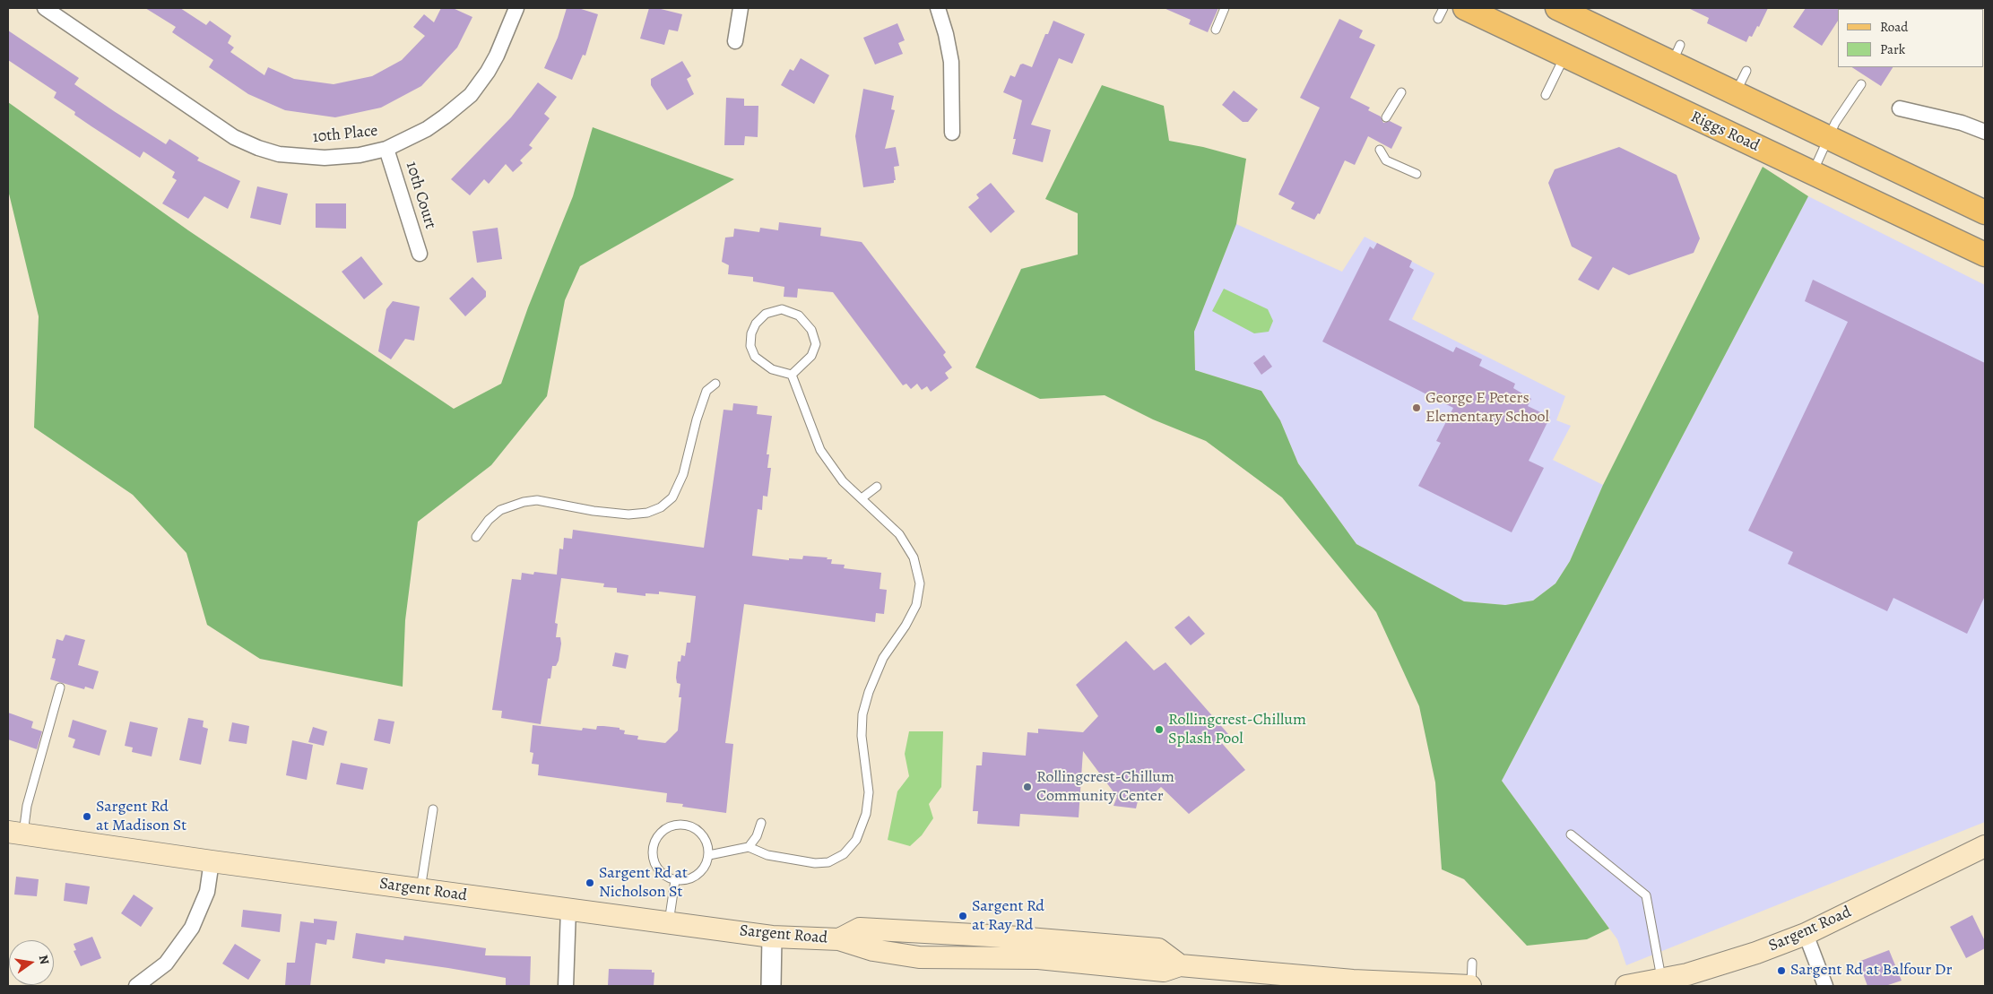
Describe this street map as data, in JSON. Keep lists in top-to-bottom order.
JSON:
{
  "streets": {
    "main road": ["Riggs Road", "Sargent Road"],
    "street": ["10th Place", "10th Court"]
  },
  "crossings": [
    ["10th Place", "10th Court"]
  ],
  "places": [
    "George E Peters Elementary School",
    "Rollingcrest-Chillum Splash Pool",
    "Rollingcrest-Chillum Community Center",
    "Sargent Rd at Madison St",
    "Sargent Rd at Nicholson St",
    "Sargent Rd at Ray Rd",
    "Sargent Rd at Balfour Dr"
  ],
  "legend": ["Road", "Park"],
  "north": "right"
}
